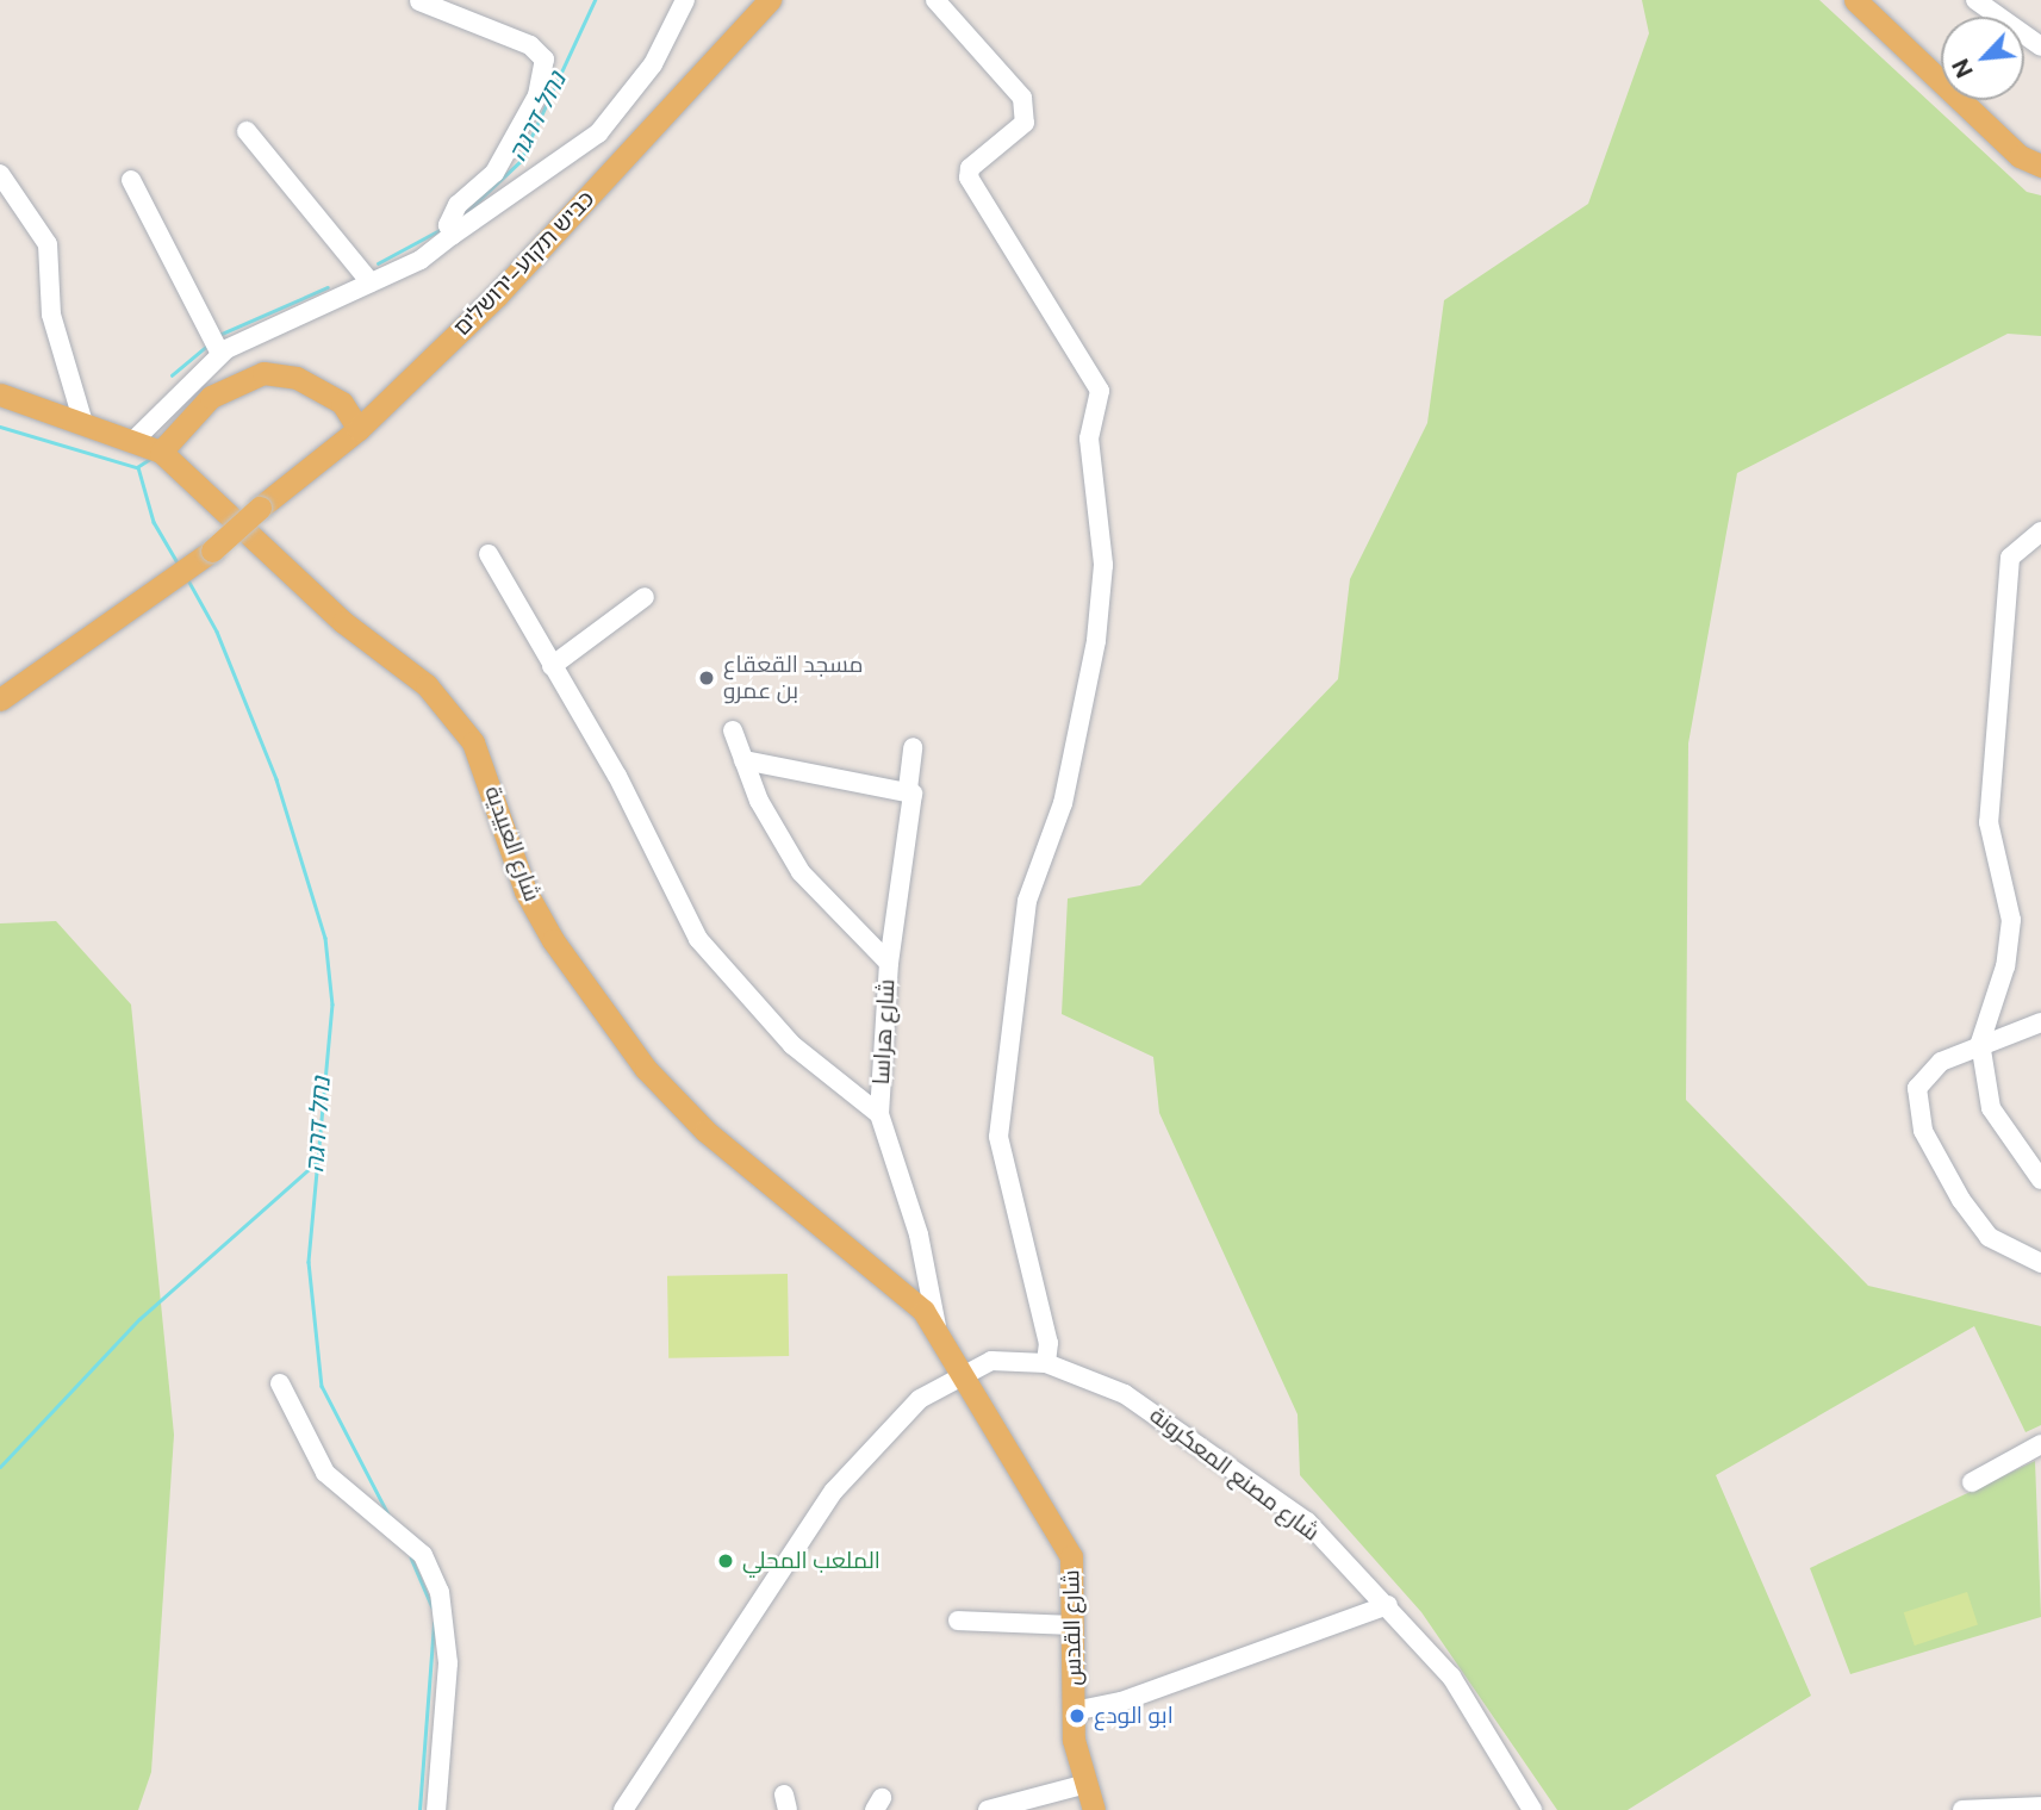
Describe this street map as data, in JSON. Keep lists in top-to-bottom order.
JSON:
{
  "streets": {
    "main road": ["כביש תקוע–ירושלים", "شارع العبيدية", "شارع القدس"],
    "street": ["شارع هراسا", "شارع مصنع المعكرونة"]
  },
  "crossings": [
    ["شارع العبيدية", "شارع هراسا"],
    ["شارع العبيدية", "شارع مصنع المعكرونة"],
    ["شارع العبيدية", "شارع القدس"],
    ["شارع مصنع المعكرونة", "شارع القدس"]
  ],
  "water": ["נחל דרגה"],
  "places": ["مسجد القعقاع بن عمرو", "الملعب المحلي", "ابو الودع"],
  "north": "bottom left"
}
